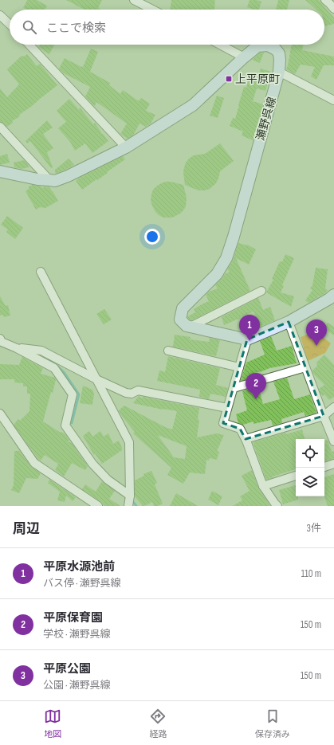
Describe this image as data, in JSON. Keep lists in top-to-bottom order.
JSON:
{
  "streets": {
    "main road": ["瀬野呉線"]
  },
  "places": {
    "transit": ["上平原町"]
  },
  "page": {
    "search": "ここで検索",
    "pins": ["1", "3", "2"],
    "heading": ["周辺", "3件"],
    "list": [
      {
        "mark": "1",
        "name": "平原水源池前",
        "note": "バス停 · 瀬野呉線",
        "value": "110 m"
      },
      {
        "mark": "2",
        "name": "平原保育園",
        "note": "学校 · 瀬野呉線",
        "value": "150 m"
      },
      {
        "mark": "3",
        "name": "平原公園",
        "note": "公園 · 瀬野呉線",
        "value": "150 m"
      }
    ],
    "nav": ["地図", "経路", "保存済み"]
  }
}
